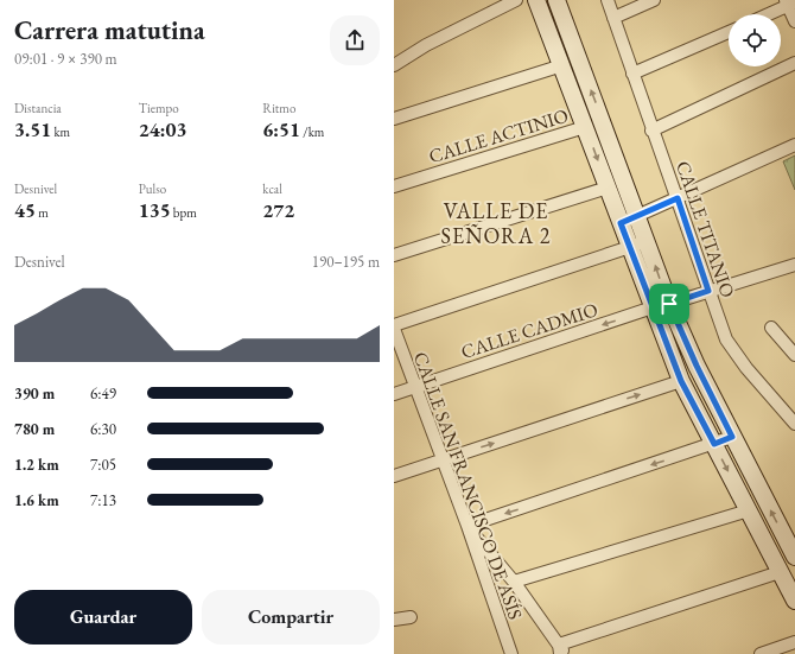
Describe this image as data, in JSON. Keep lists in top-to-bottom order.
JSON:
{
  "streets": {
    "street": [
      "CALLE ACTINIO",
      "CALLE TITANIO",
      "CALLE CADMIO",
      "CALLE SAN FRANCISCO DE ASÍS"
    ]
  },
  "crossings": [
    ["CALLE CADMIO", "CALLE SAN FRANCISCO DE ASÍS"]
  ],
  "districts": ["VALLE DE SEÑORA 2"],
  "page": {
    "heading": ["Carrera matutina", "09:01 · 9 × 390 m"],
    "stats": [
      ["Distancia", "3.51 km"],
      ["Tiempo", "24:03"],
      ["Ritmo", "6:51 /km"],
      ["Desnivel", "45 m"],
      ["Pulso", "135 bpm"],
      ["kcal", "272"]
    ],
    "chart": ["Desnivel", "190–195 m"],
    "list": [
      {
        "name": "390 m",
        "note": "6:49"
      },
      {
        "name": "780 m",
        "note": "6:30"
      },
      {
        "name": "1.2 km",
        "note": "7:05"
      },
      {
        "name": "1.6 km",
        "note": "7:13"
      }
    ],
    "buttons": ["Guardar", "Compartir"]
  }
}
